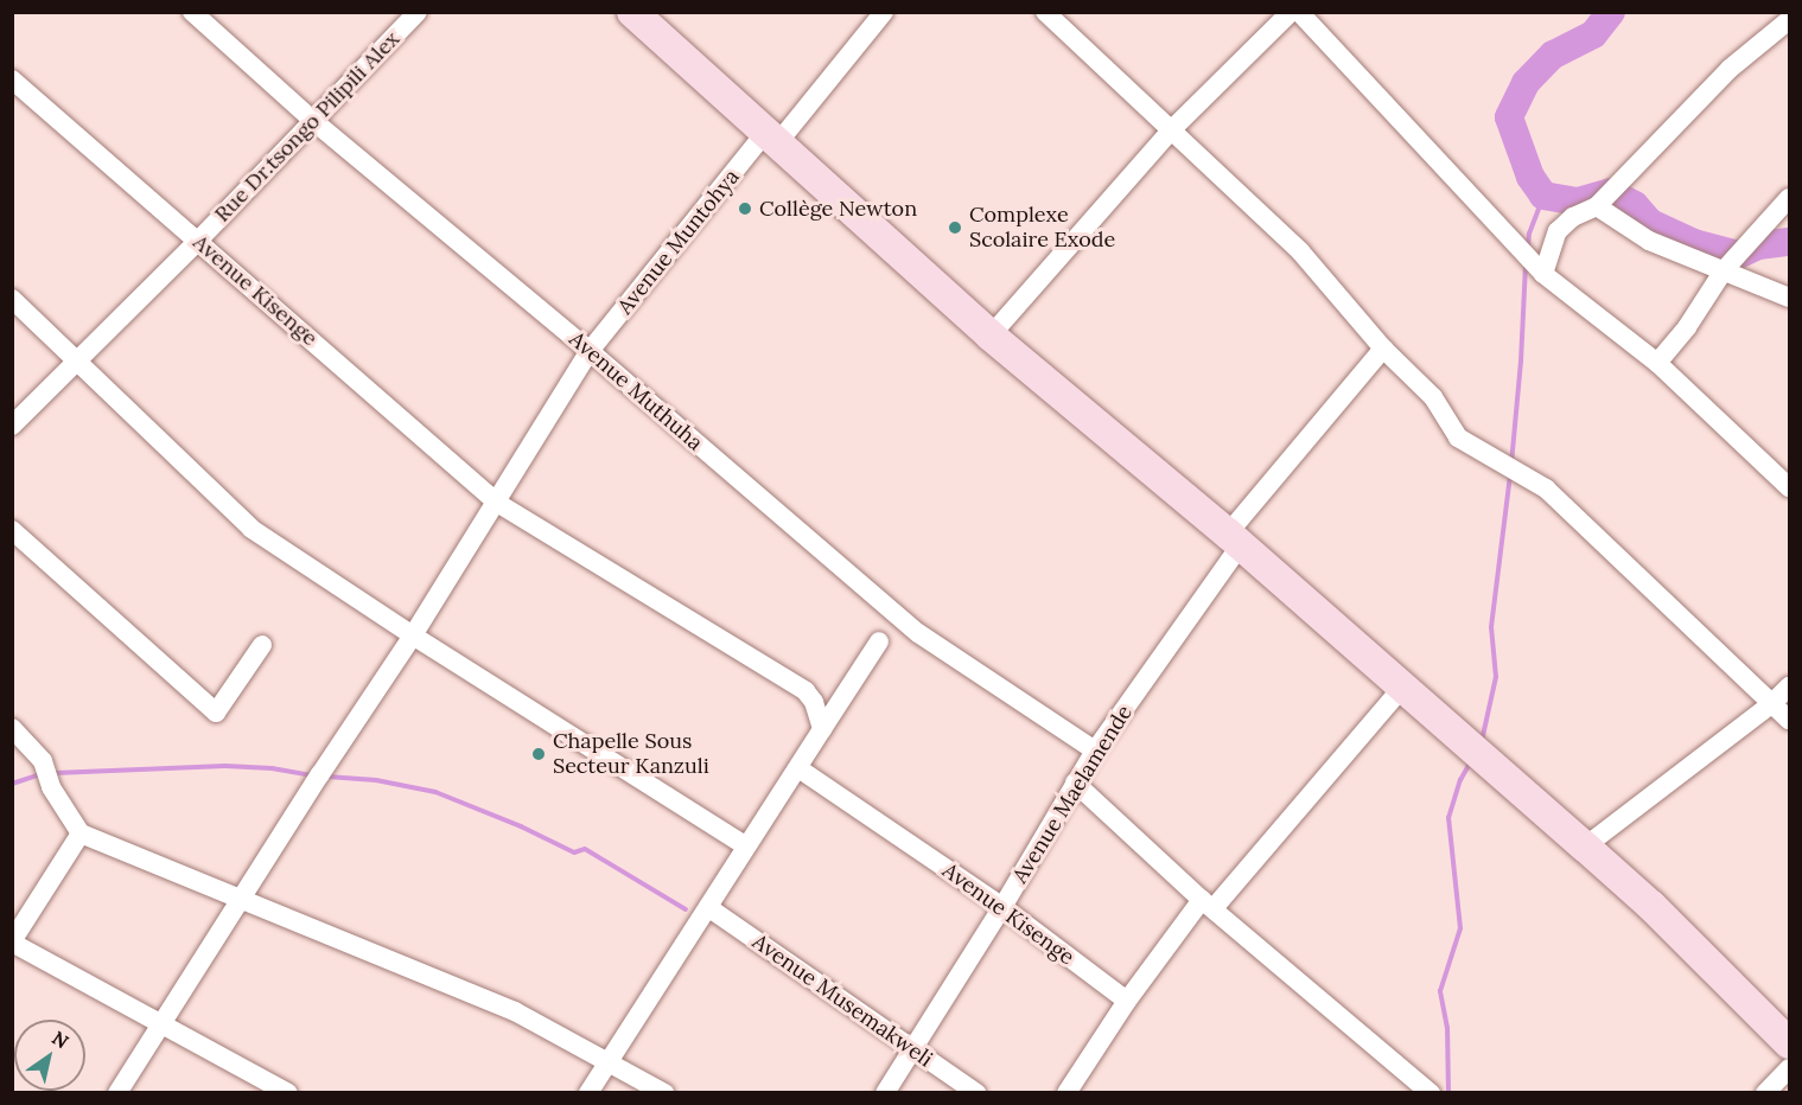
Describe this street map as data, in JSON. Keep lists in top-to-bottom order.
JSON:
{
  "streets": {
    "street": [
      "Rue Dr.tsongo Pilipili Alex",
      "Avenue Muntohya",
      "Avenue Kisenge",
      "Avenue Muthuha",
      "Avenue Maelamende",
      "Avenue Musemakweli"
    ]
  },
  "crossings": [
    ["Rue Dr.tsongo Pilipili Alex", "Avenue Kisenge"],
    ["Rue Dr.tsongo Pilipili Alex", "Avenue Muthuha"],
    ["Avenue Muntohya", "Avenue Kisenge"],
    ["Avenue Muntohya", "Avenue Muthuha"],
    ["Avenue Kisenge", "Avenue Maelamende"],
    ["Avenue Muthuha", "Avenue Maelamende"],
    ["Avenue Maelamende", "Avenue Musemakweli"]
  ],
  "places": ["Collège Newton", "Complexe Scolaire Exode", "Chapelle Sous Secteur Kanzuli"],
  "north": "top right"
}
